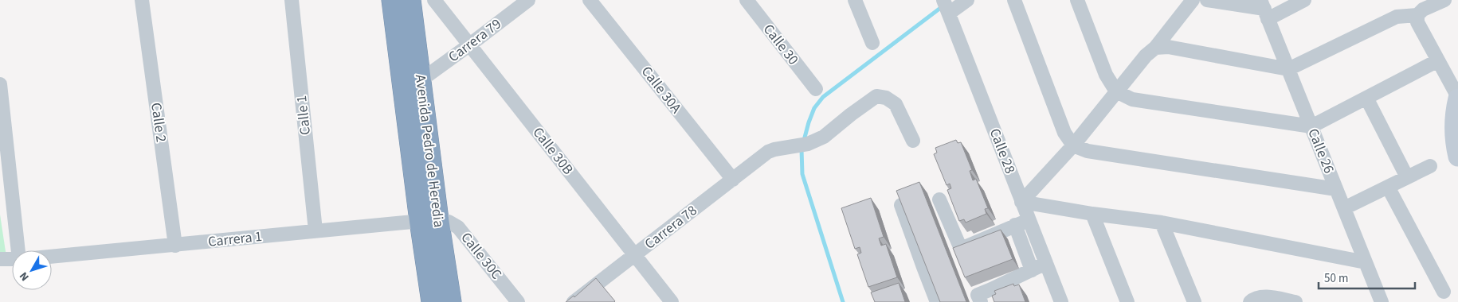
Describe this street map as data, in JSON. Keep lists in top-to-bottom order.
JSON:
{
  "streets": {
    "highway": ["Avenida Pedro de Heredia"],
    "street": [
      "Carrera 79",
      "Calle 30",
      "Calle 30A",
      "Calle 1",
      "Calle 2",
      "Calle 30B",
      "Calle 28",
      "Calle 26",
      "Carrera 78",
      "Carrera 1",
      "Calle 30C"
    ]
  },
  "crossings": [
    ["Carrera 79", "Avenida Pedro de Heredia"],
    ["Carrera 79", "Calle 30B"],
    ["Calle 30A", "Carrera 78"],
    ["Calle 1", "Carrera 1"],
    ["Calle 2", "Carrera 1"],
    ["Avenida Pedro de Heredia", "Carrera 1"],
    ["Avenida Pedro de Heredia", "Calle 30C"],
    ["Calle 30B", "Carrera 78"],
    ["Carrera 1", "Calle 30C"]
  ],
  "scale_bar": "50 m",
  "north": "bottom left"
}
